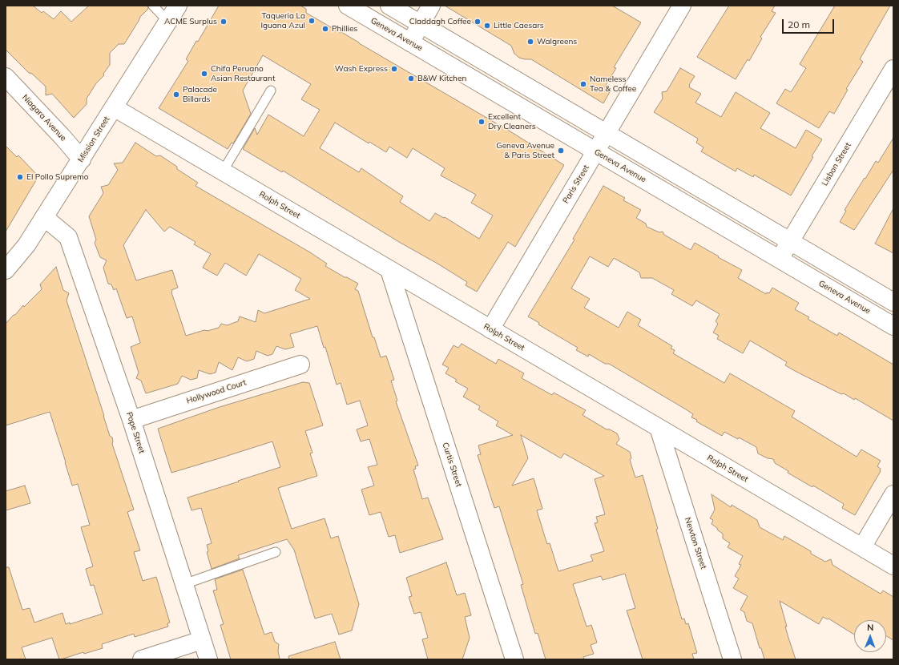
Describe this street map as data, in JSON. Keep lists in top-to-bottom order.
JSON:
{
  "streets": {
    "street": [
      "Geneva Avenue",
      "Niagara Avenue",
      "Mission Street",
      "Lisbon Street",
      "Paris Street",
      "Rolph Street",
      "Hollywood Court",
      "Pope Street",
      "Curtis Street",
      "Newton Street"
    ]
  },
  "crossings": [
    ["Geneva Avenue", "Lisbon Street"],
    ["Geneva Avenue", "Paris Street"],
    ["Niagara Avenue", "Mission Street"],
    ["Mission Street", "Rolph Street"],
    ["Mission Street", "Pope Street"],
    ["Paris Street", "Rolph Street"],
    ["Rolph Street", "Curtis Street"],
    ["Rolph Street", "Newton Street"],
    ["Hollywood Court", "Pope Street"]
  ],
  "places": [
    "Taqueria La Iguana Azul",
    "ACME Surplus",
    "Claddagh Coffee",
    "Little Caesars",
    "Phillies",
    "Walgreens",
    "Wash Express",
    "Chifa Peruano Asian Restaurant",
    "B&W Kitchen",
    "Nameless Tea & Coffee",
    "Palacade Billards",
    "Excellent Dry Cleaners",
    "Geneva Avenue & Paris Street",
    "El Pollo Supremo"
  ],
  "scale_bar": "20 m",
  "north": "top"
}
